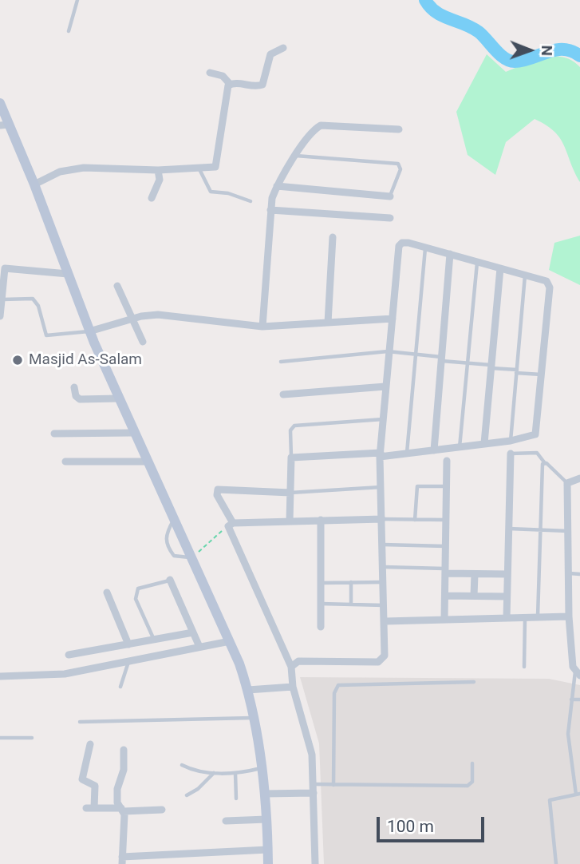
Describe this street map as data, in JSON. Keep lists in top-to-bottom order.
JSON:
{
  "places": ["Masjid As-Salam"],
  "scale_bar": "100 m",
  "north": "right"
}
